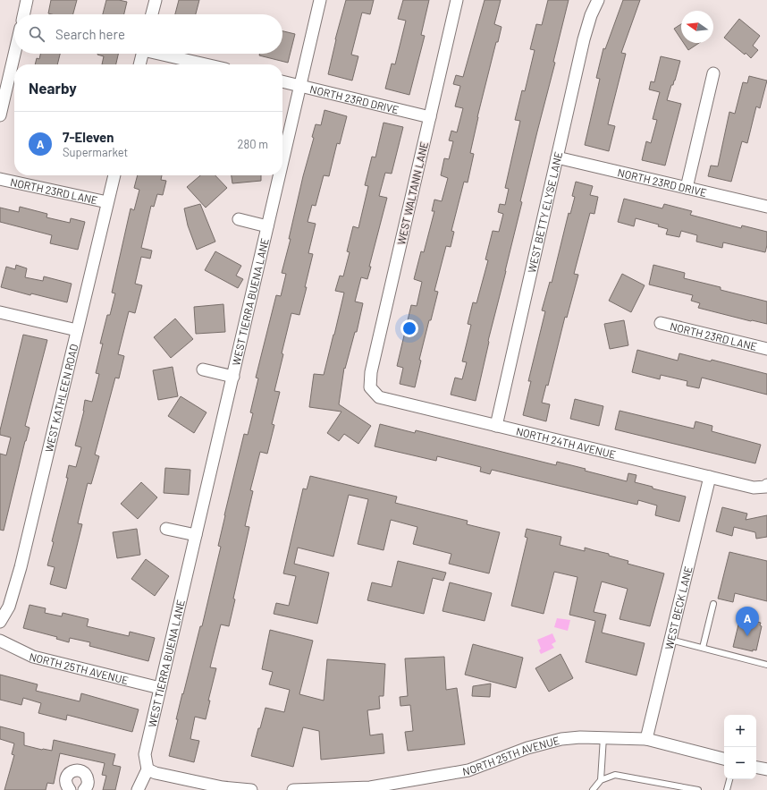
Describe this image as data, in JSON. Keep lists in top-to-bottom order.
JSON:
{
  "streets": {
    "street": [
      "NORTH 23RD DRIVE",
      "NORTH 23RD LANE",
      "WEST WALTANN LANE",
      "WEST BETTY ELYSE LANE",
      "WEST TIERRA BUENA LANE",
      "WEST KATHLEEN ROAD",
      "NORTH 24TH AVENUE",
      "WEST BECK LANE",
      "NORTH 25TH AVENUE"
    ]
  },
  "crossings": [
    ["NORTH 23RD DRIVE", "WEST WALTANN LANE"],
    ["NORTH 23RD DRIVE", "WEST BETTY ELYSE LANE"],
    ["NORTH 23RD DRIVE", "WEST TIERRA BUENA LANE"],
    ["NORTH 23RD LANE", "WEST KATHLEEN ROAD"],
    ["WEST WALTANN LANE", "NORTH 24TH AVENUE"],
    ["WEST BETTY ELYSE LANE", "NORTH 24TH AVENUE"],
    ["WEST TIERRA BUENA LANE", "NORTH 25TH AVENUE"],
    ["NORTH 24TH AVENUE", "WEST BECK LANE"],
    ["WEST BECK LANE", "NORTH 25TH AVENUE"]
  ],
  "north": "left",
  "page": {
    "search": "Search here",
    "heading": "Nearby",
    "list": [
      {
        "mark": "A",
        "name": "7-Eleven",
        "note": "Supermarket",
        "value": "280 m"
      }
    ],
    "pins": "A",
    "map_buttons": ["+", "−"]
  }
}
